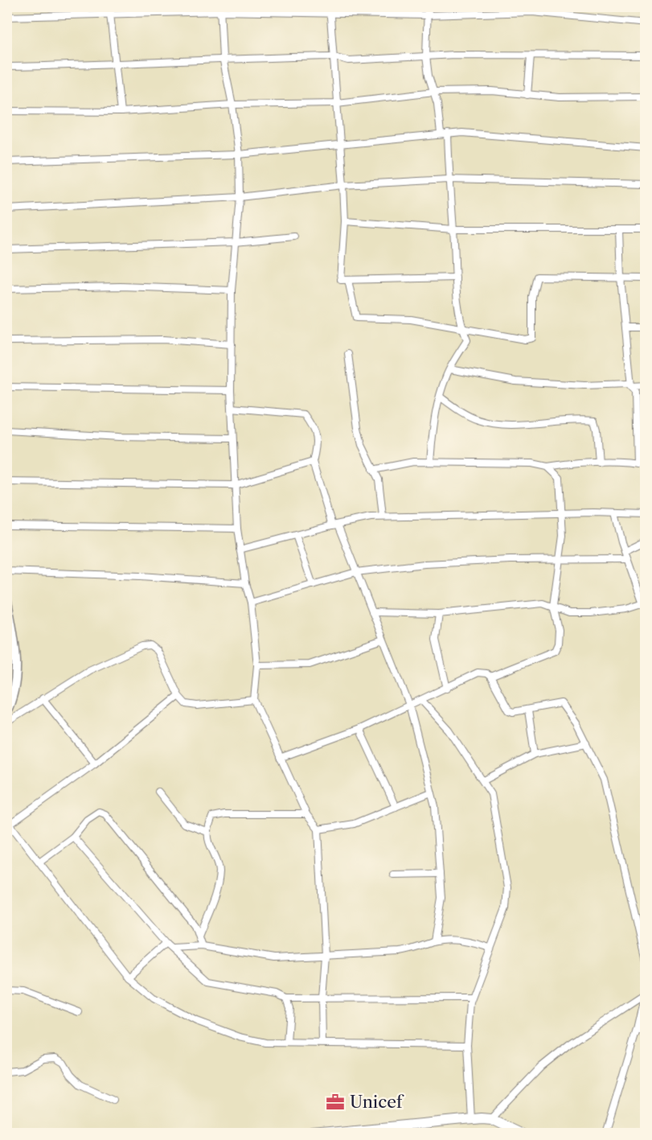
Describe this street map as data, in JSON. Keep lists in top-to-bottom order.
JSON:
{
  "places": {
    "office": ["Unicef"]
  }
}
